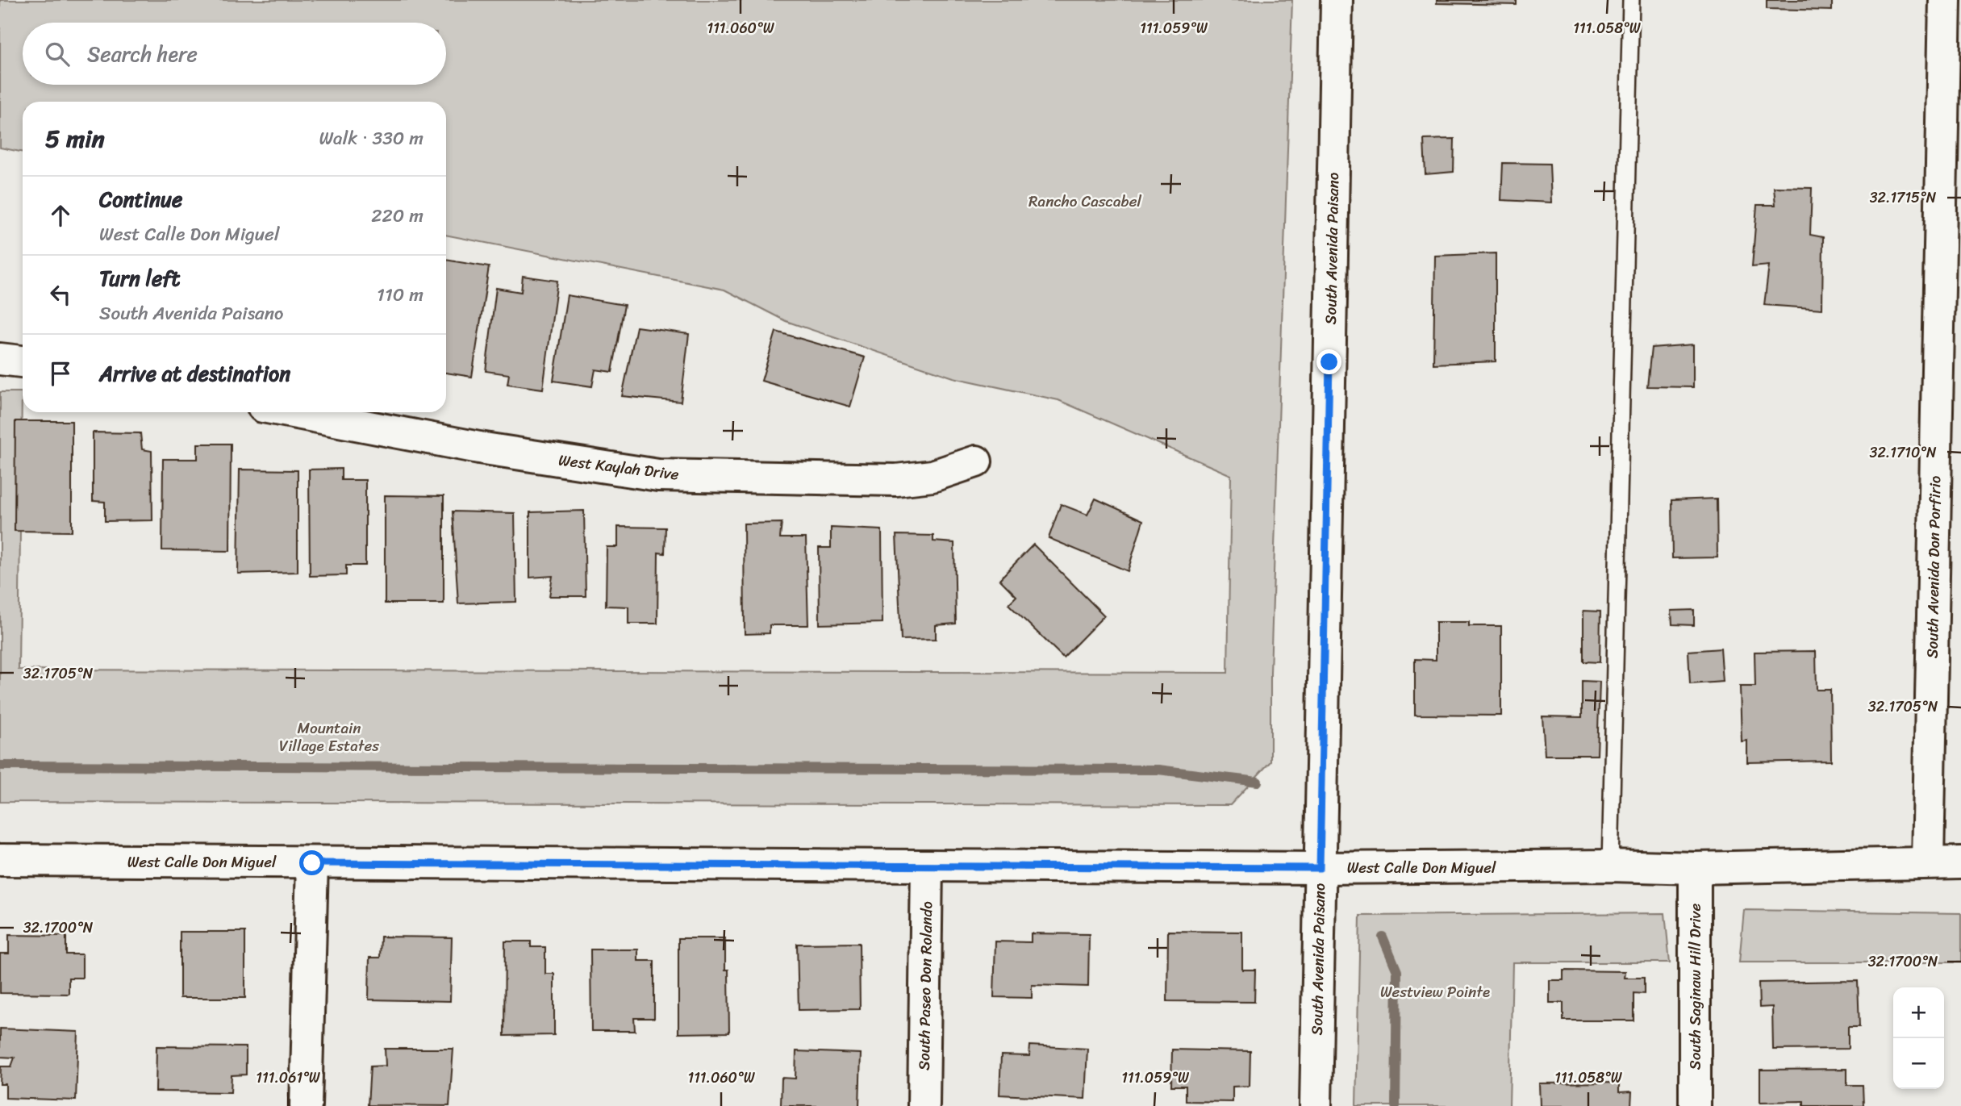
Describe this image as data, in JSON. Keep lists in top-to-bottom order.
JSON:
{
  "streets": {
    "street": [
      "South Avenida Paisano",
      "West Kaylah Drive",
      "South Avenida Don Porfirio",
      "West Calle Don Miguel",
      "South Paseo Don Rolando",
      "South Saginaw Hill Drive"
    ]
  },
  "crossings": [
    ["South Avenida Paisano", "West Calle Don Miguel"],
    ["South Avenida Don Porfirio", "West Calle Don Miguel"],
    ["West Calle Don Miguel", "South Paseo Don Rolando"],
    ["West Calle Don Miguel", "South Saginaw Hill Drive"]
  ],
  "parks": ["Rancho Cascabel", "Mountain Village Estates", "Westview Pointe"],
  "page": {
    "search": "Search here",
    "heading": ["5 min", "Walk · 330 m"],
    "list": [
      ["Continue", "West Calle Don Miguel", "220 m"],
      ["Turn left", "South Avenida Paisano", "110 m"],
      "Arrive at destination"
    ],
    "map_buttons": ["+", "−"]
  },
  "coordinates": [
    "111.060°W",
    "111.059°W",
    "111.058°W",
    "32.1715°N",
    "32.1710°N",
    "32.1705°N",
    "32.1700°N",
    "111.061°W"
  ]
}
